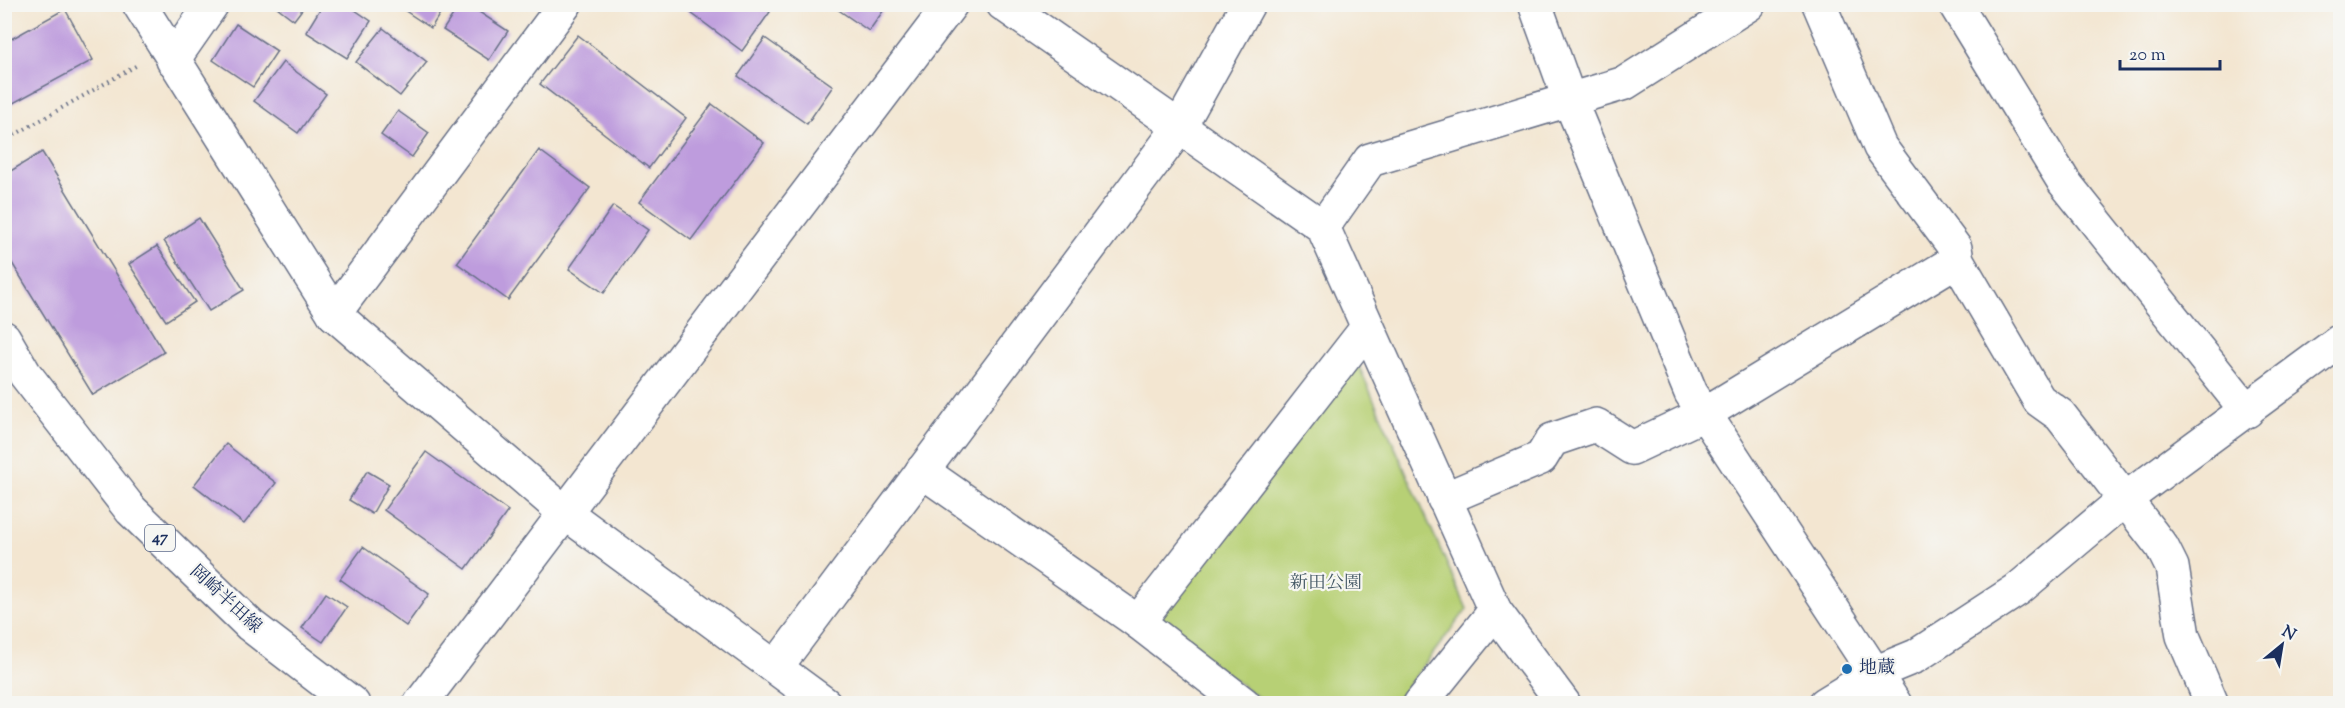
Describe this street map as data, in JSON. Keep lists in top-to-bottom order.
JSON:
{
  "streets": {
    "street": ["47", "岡崎半田線"]
  },
  "parks": ["新田公園"],
  "places": ["地蔵"],
  "scale_bar": "20 m",
  "north": "top right"
}
